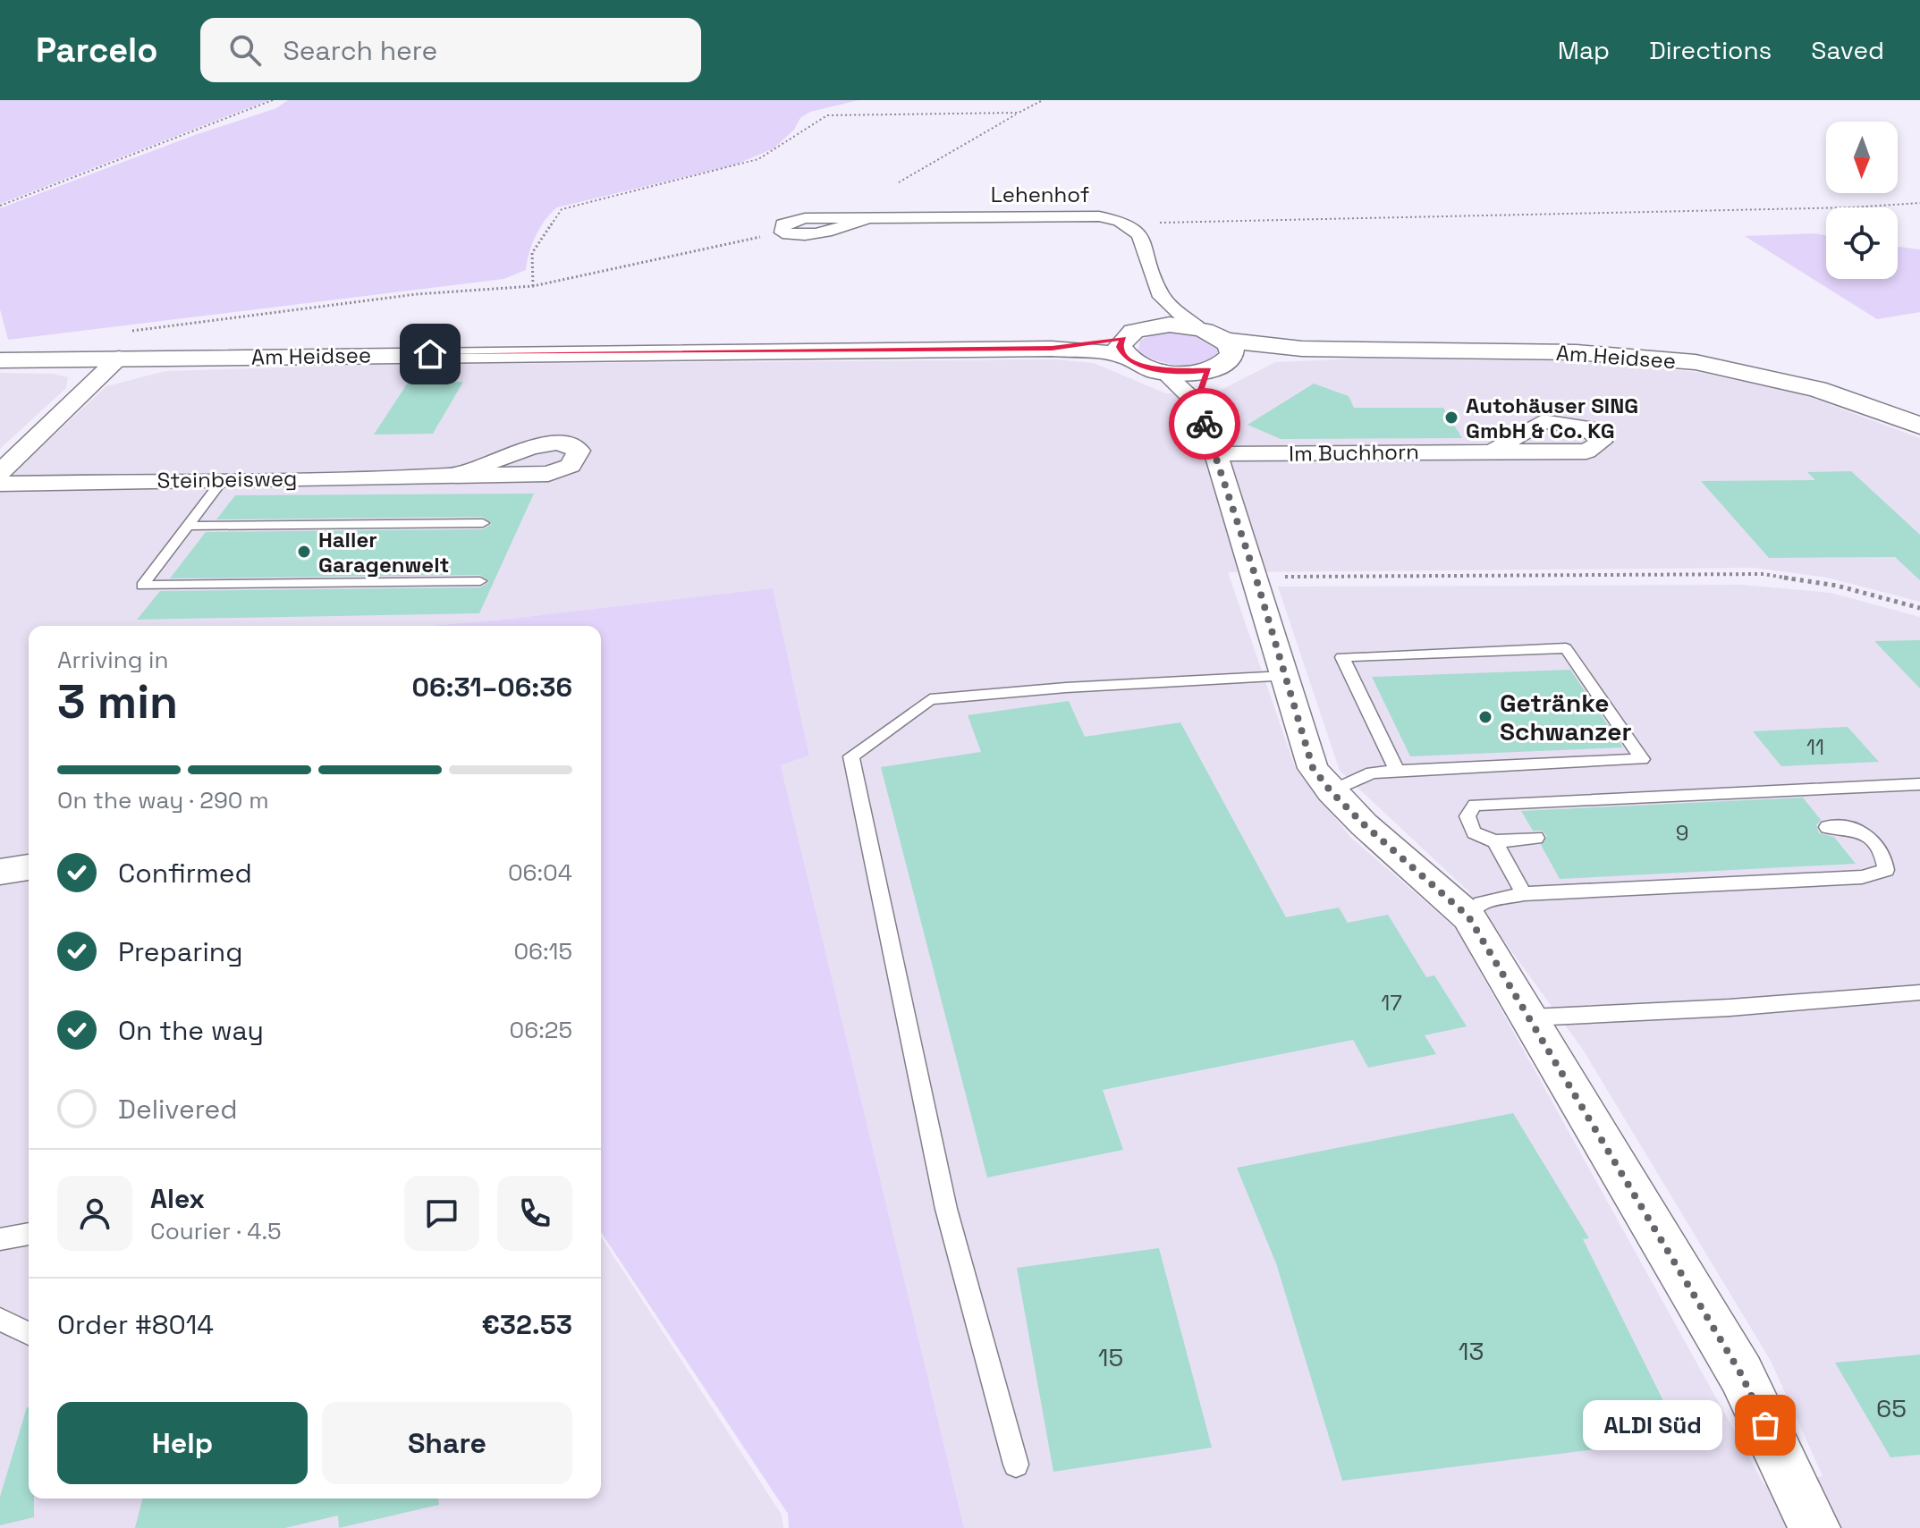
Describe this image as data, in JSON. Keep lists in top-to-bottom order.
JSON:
{
  "streets": {
    "main road": ["Am Heidsee"],
    "street": ["Lehenhof", "Im Buchhorn", "Steinbeisweg"]
  },
  "places": [
    "Autohäuser SING GmbH & Co. KG",
    "Haller Garagenwelt",
    "Getränke Schwanzer",
    "ALDI Süd"
  ],
  "house_numbers": [
    "11",
    "9",
    "17",
    "13",
    "15",
    "65"
  ],
  "north": "bottom",
  "page": {
    "header": "Parcelo",
    "search": "Search here",
    "nav": ["Map", "Directions", "Saved"],
    "heading": ["3 min", "Arriving in", "06:31–06:36"],
    "panel": [
      "Alex",
      "Courier · 4.5",
      "Order #8014",
      "€32.53"
    ],
    "bar": "On the way · 290 m",
    "list": [
      ["Confirmed", "06:04"],
      ["Preparing", "06:15"],
      ["On the way", "06:25"],
      "Delivered"
    ],
    "buttons": ["Help", "Share"],
    "bubble": "ALDI Süd"
  }
}
